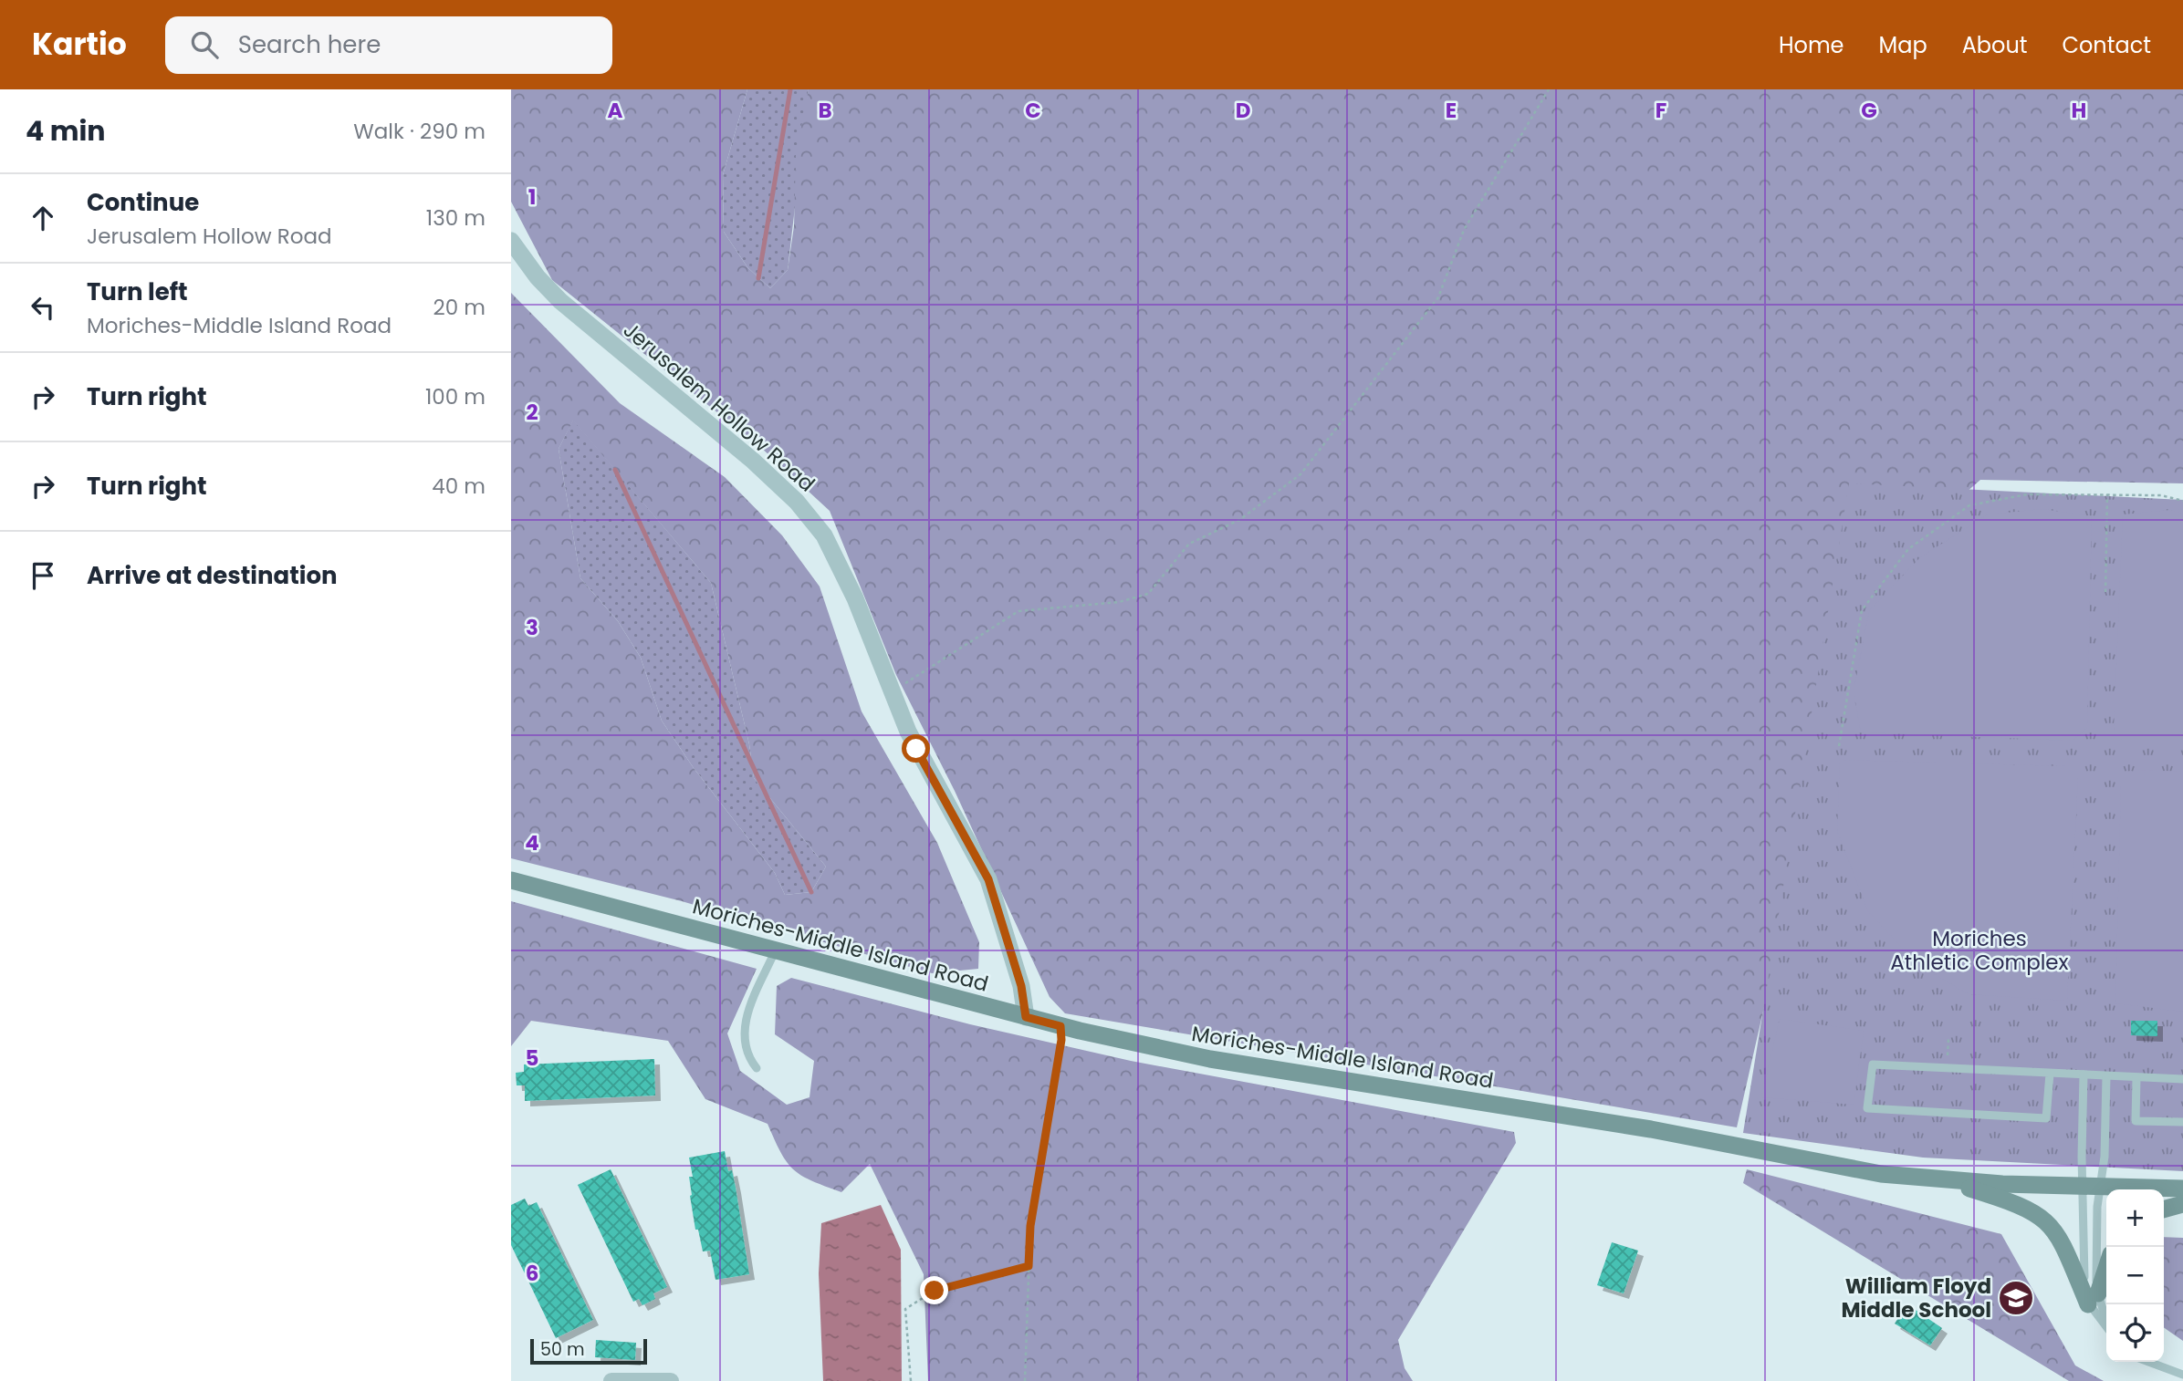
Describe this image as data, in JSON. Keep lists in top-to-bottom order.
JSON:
{
  "streets": {
    "main road": ["Moriches-Middle Island Road"],
    "street": ["Jerusalem Hollow Road"]
  },
  "crossings": [
    ["Jerusalem Hollow Road", "Moriches-Middle Island Road"]
  ],
  "parks": ["Moriches Athletic Complex"],
  "places": {
    "school or university": ["William Floyd Middle School"]
  },
  "scale_bar": "50 m",
  "page": {
    "header": "Kartio",
    "search": "Search here",
    "nav": [
      "Home",
      "Map",
      "About",
      "Contact"
    ],
    "heading": ["4 min", "Walk · 290 m"],
    "list": [
      ["Continue", "Jerusalem Hollow Road", "130 m"],
      ["Turn left", "Moriches-Middle Island Road", "20 m"],
      ["Turn right", "100 m"],
      ["Turn right", "40 m"],
      "Arrive at destination"
    ],
    "map_buttons": ["+", "−"],
    "scale": "50 m"
  },
  "grid": {
    "columns": [
      "A",
      "B",
      "C",
      "D",
      "E",
      "F",
      "G",
      "H"
    ],
    "rows": [
      "1",
      "2",
      "3",
      "4",
      "5",
      "6"
    ]
  }
}
